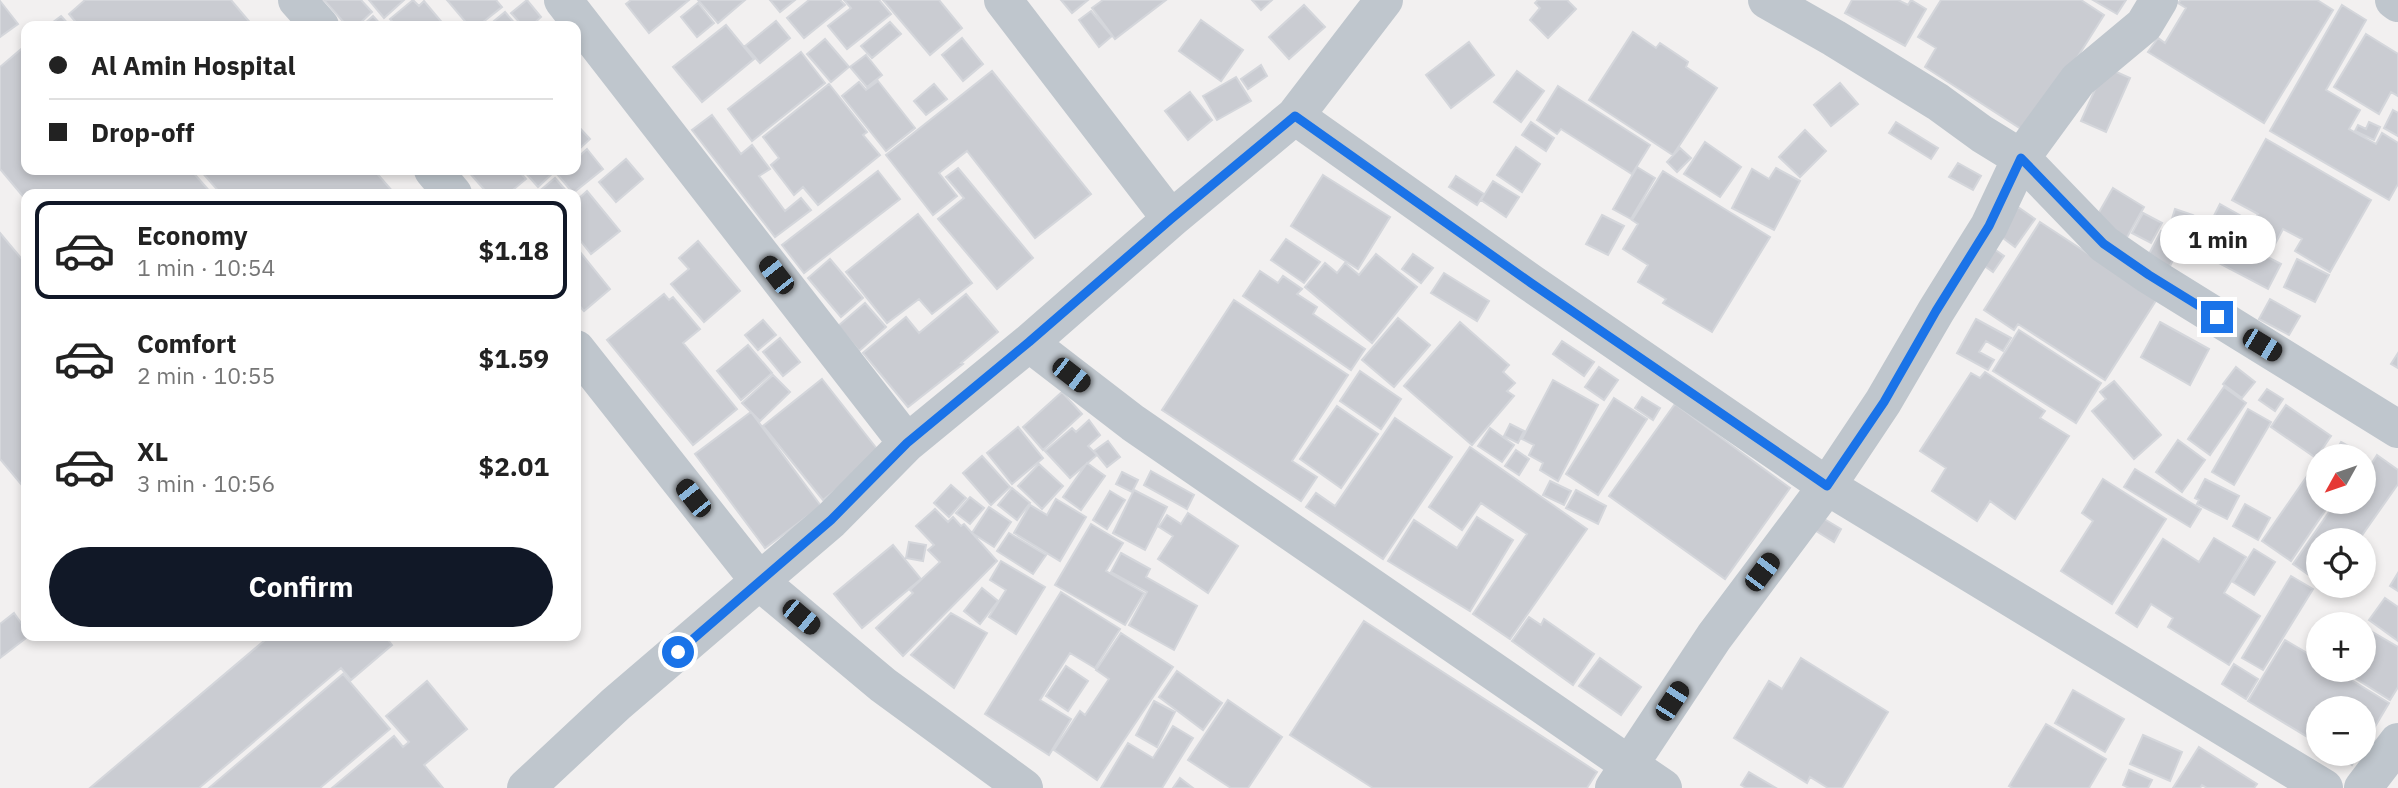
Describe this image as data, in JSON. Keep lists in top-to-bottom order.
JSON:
{
  "north": "bottom left",
  "page": {
    "banner": ["Al Amin Hospital", "Drop-off"],
    "list": [
      {
        "name": "Economy",
        "note": "1 min · 10:54",
        "value": "$1.18"
      },
      {
        "name": "Comfort",
        "note": "2 min · 10:55",
        "value": "$1.59"
      },
      {
        "name": "XL",
        "note": "3 min · 10:56",
        "value": "$2.01"
      }
    ],
    "bubble": "1 min",
    "map_buttons": ["+", "−"],
    "buttons": "Confirm"
  }
}
